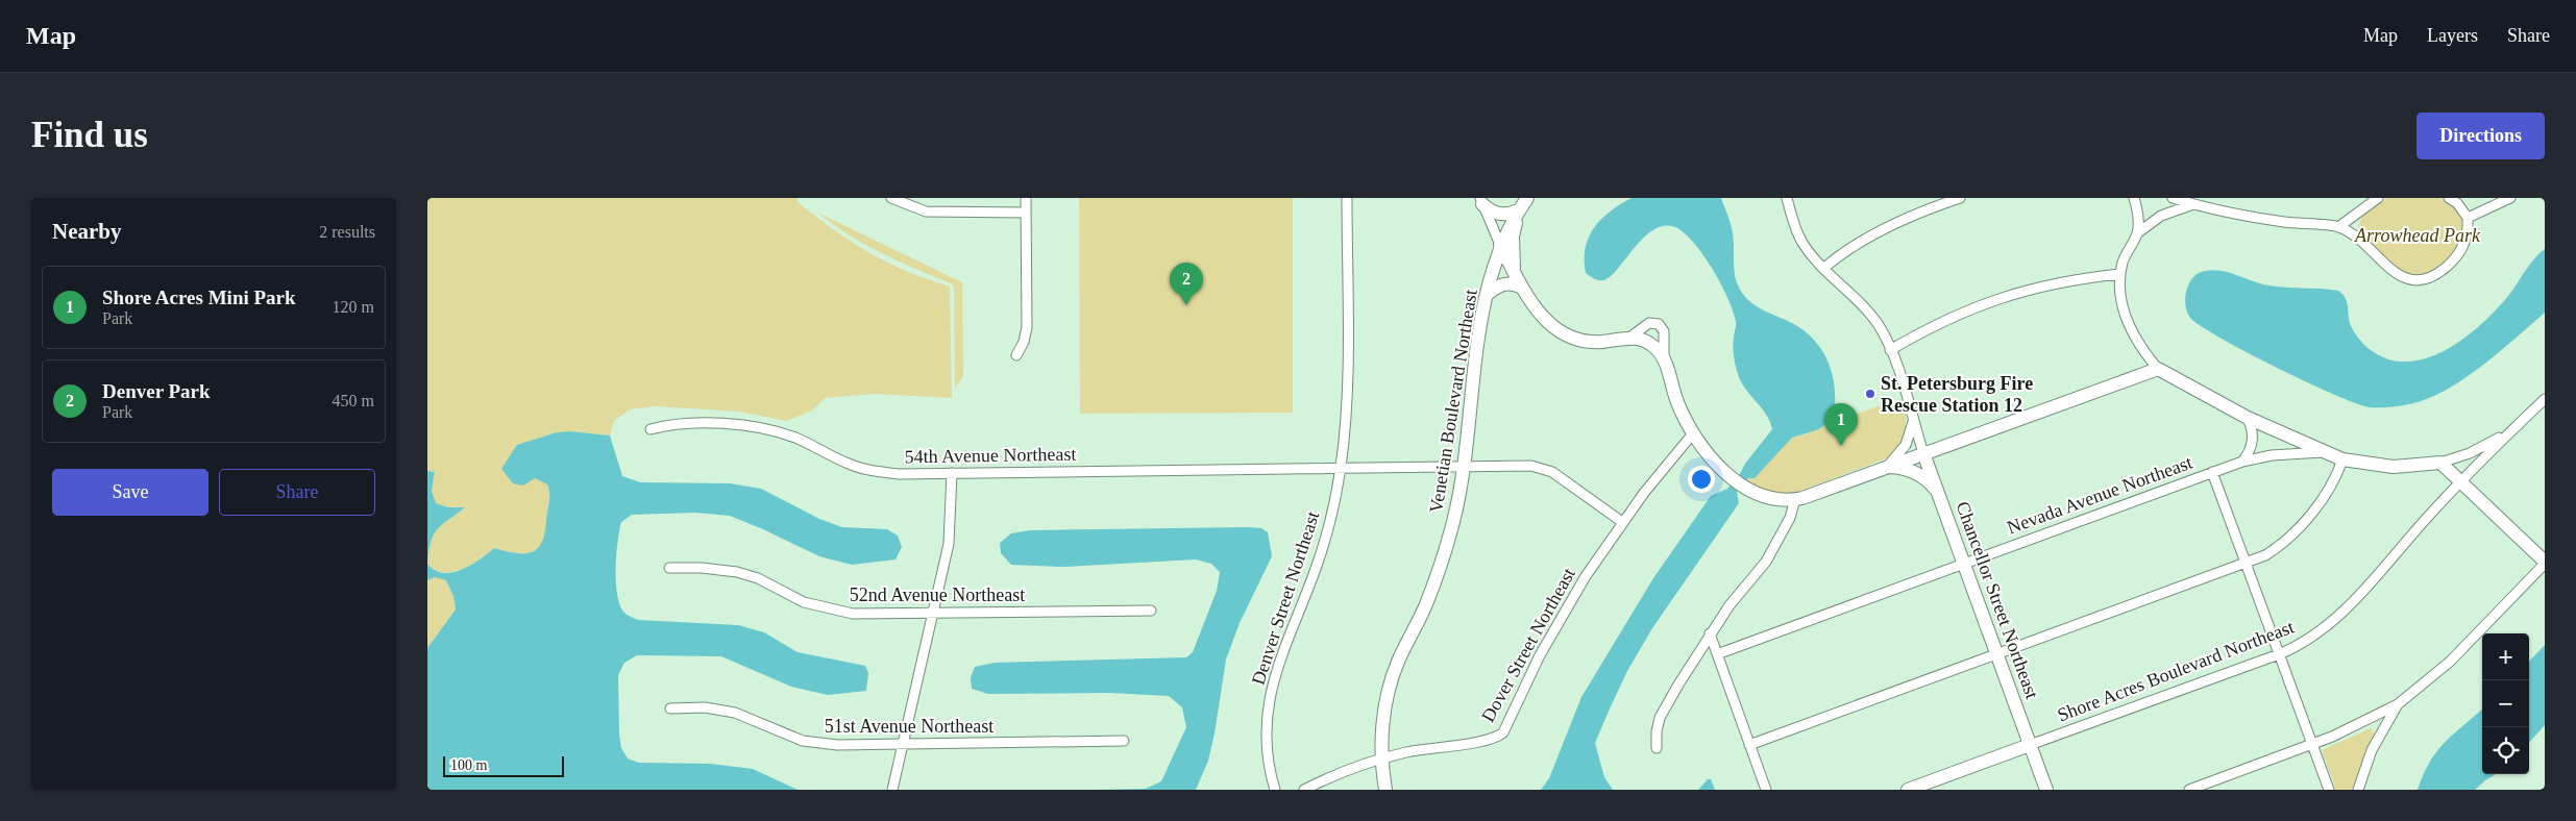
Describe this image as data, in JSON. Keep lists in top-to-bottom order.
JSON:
{
  "streets": {
    "street": [
      "Venetian Boulevard Northeast",
      "54th Avenue Northeast",
      "Nevada Avenue Northeast",
      "52nd Avenue Northeast",
      "Denver Street Northeast",
      "Chancellor Street Northeast",
      "Dover Street Northeast",
      "Shore Acres Boulevard Northeast",
      "51st Avenue Northeast"
    ]
  },
  "crossings": [
    ["Venetian Boulevard Northeast", "54th Avenue Northeast"],
    ["Venetian Boulevard Northeast", "Dover Street Northeast"],
    ["54th Avenue Northeast", "Denver Street Northeast"],
    ["54th Avenue Northeast", "Dover Street Northeast"],
    ["Nevada Avenue Northeast", "Chancellor Street Northeast"],
    ["Chancellor Street Northeast", "Shore Acres Boulevard Northeast"]
  ],
  "parks": ["Arrowhead Park"],
  "places": ["St. Petersburg Fire Rescue Station 12"],
  "scale_bar": "100 m",
  "page": {
    "header": "Map",
    "nav": ["Map", "Layers", "Share"],
    "buttons": [
      "Directions",
      ["Save", "Share"]
    ],
    "title": "Find us",
    "heading": ["Nearby", "2 results"],
    "pins": ["2", "1"],
    "list": [
      {
        "mark": "1",
        "name": "Shore Acres Mini Park",
        "note": "Park",
        "value": "120 m"
      },
      {
        "mark": "2",
        "name": "Denver Park",
        "note": "Park",
        "value": "450 m"
      }
    ],
    "map_buttons": ["+", "−"],
    "scale": "100 m"
  }
}
